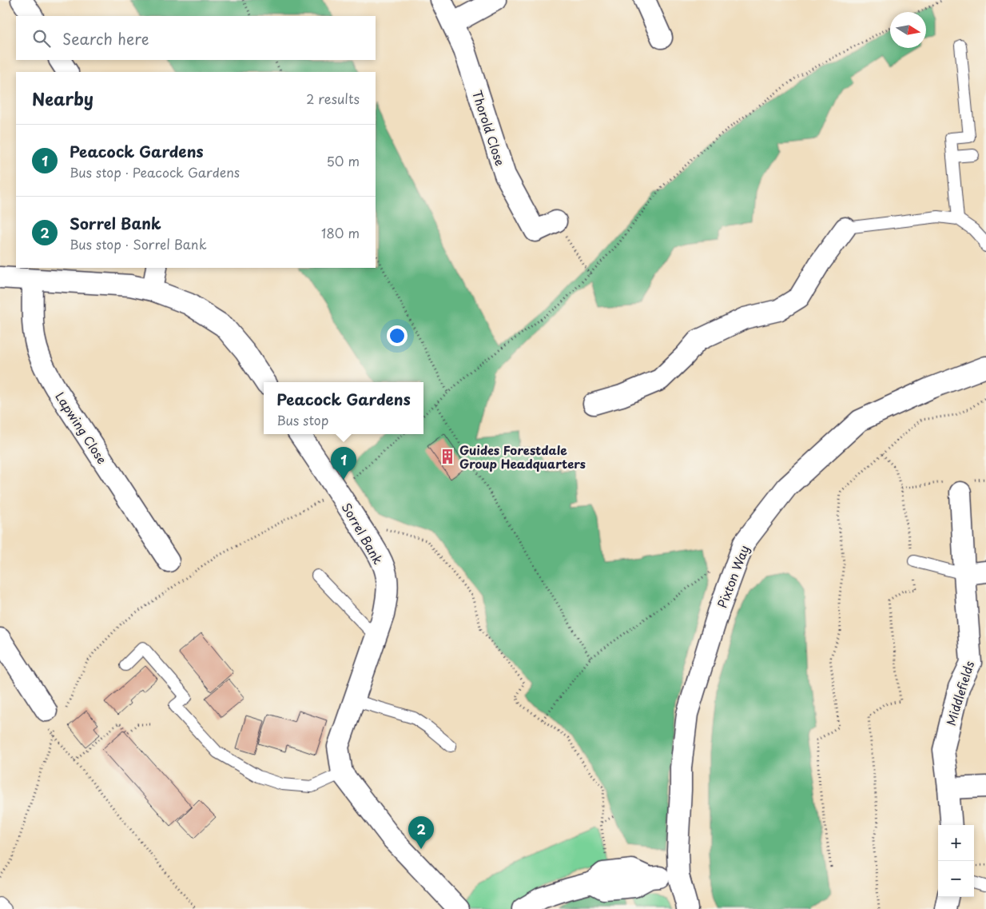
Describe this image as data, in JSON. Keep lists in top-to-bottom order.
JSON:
{
  "streets": {
    "street": [
      "Thorold Close",
      "Lapwing Close",
      "Sorrel Bank",
      "Pixton Way",
      "Middlefields"
    ]
  },
  "places": {
    "building": ["Guides Forestdale Group Headquarters"]
  },
  "north": "right",
  "page": {
    "search": "Search here",
    "heading": ["Nearby", "2 results"],
    "list": [
      {
        "mark": "1",
        "name": "Peacock Gardens",
        "note": "Bus stop · Peacock Gardens",
        "value": "50 m"
      },
      {
        "mark": "2",
        "name": "Sorrel Bank",
        "note": "Bus stop · Sorrel Bank",
        "value": "180 m"
      }
    ],
    "popup": ["Peacock Gardens", "Bus stop"],
    "pins": ["1", "2"],
    "map_buttons": ["+", "−"]
  }
}
